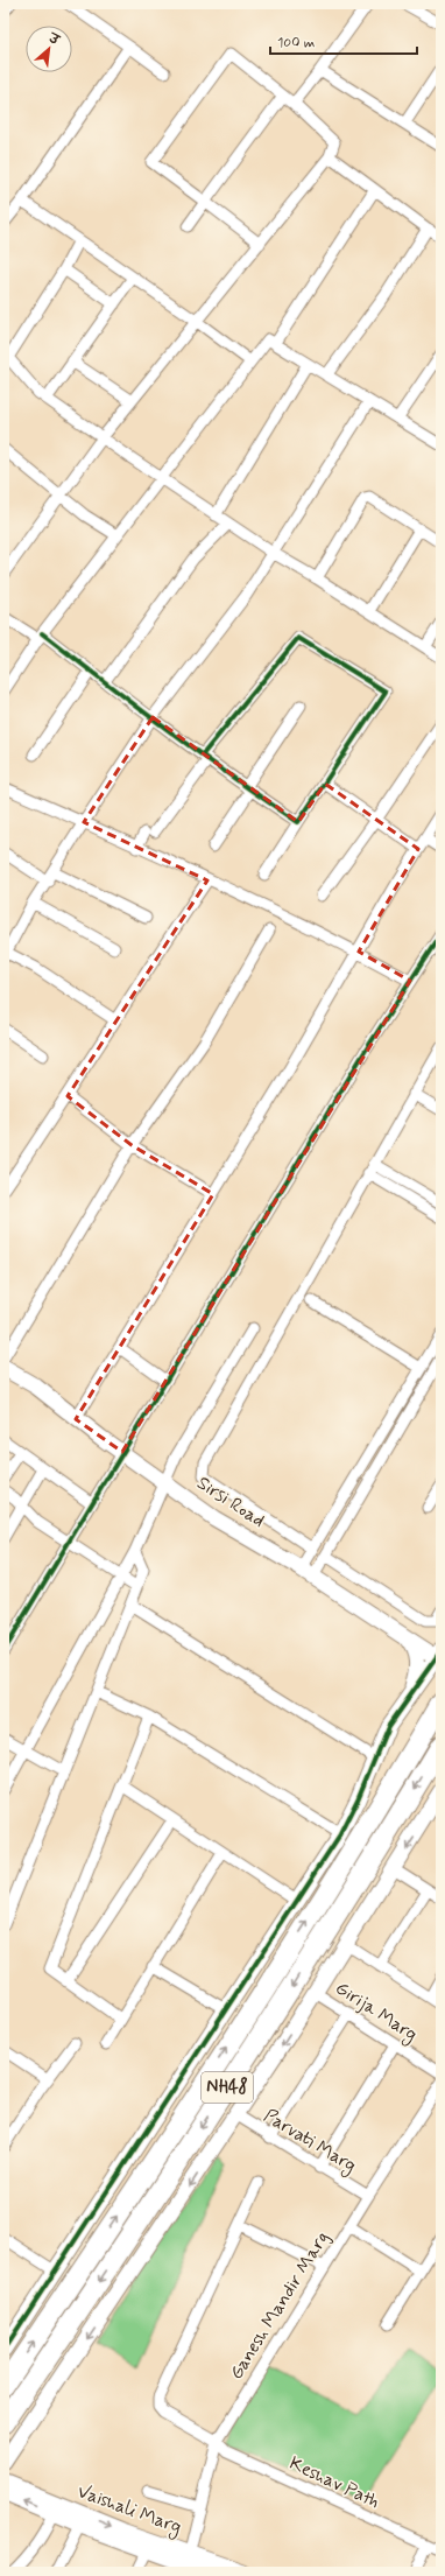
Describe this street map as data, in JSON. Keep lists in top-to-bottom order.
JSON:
{
  "streets": {
    "highway": ["NH48"],
    "street": [
      "Sirsi Road",
      "Girija Marg",
      "Parvati Marg",
      "Ganesh Mandir Marg",
      "Keshav Path",
      "Vaishali Marg"
    ]
  },
  "crossings": [
    ["Parvati Marg", "Ganesh Mandir Marg"],
    ["Ganesh Mandir Marg", "Keshav Path"],
    ["Ganesh Mandir Marg", "Vaishali Marg"]
  ],
  "scale_bar": "100 m",
  "north": "top right"
}
